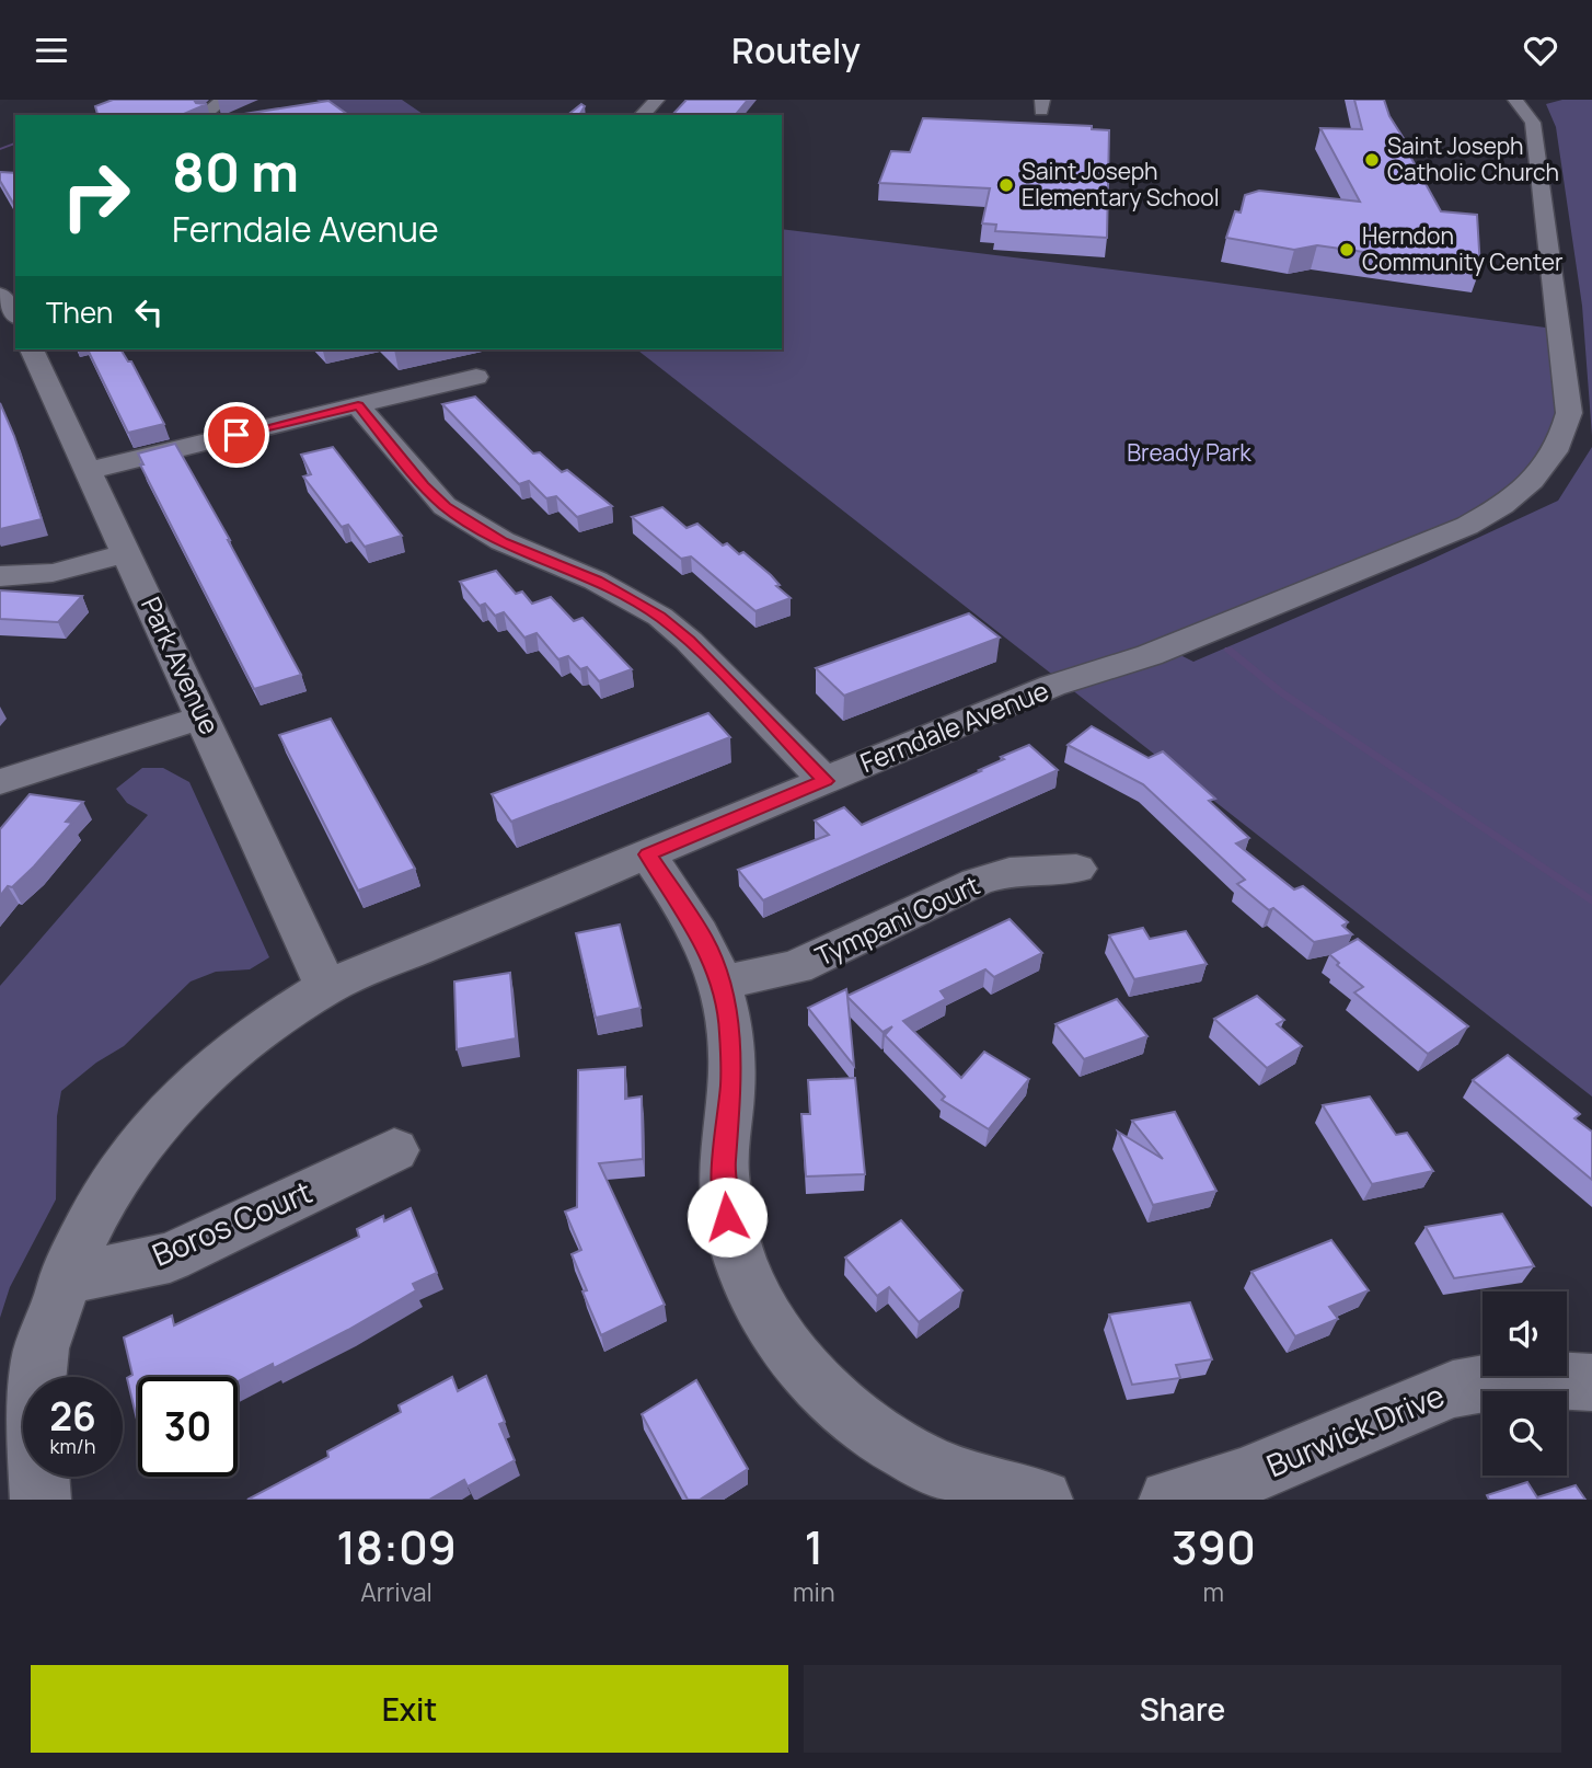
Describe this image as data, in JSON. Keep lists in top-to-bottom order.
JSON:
{
  "streets": {
    "street": [
      "Park Avenue",
      "Ferndale Avenue",
      "Tympani Court",
      "Boros Court",
      "Burwick Drive"
    ]
  },
  "crossings": [
    ["Park Avenue", "Ferndale Avenue"],
    ["Ferndale Avenue", "Boros Court"]
  ],
  "parks": ["Bready Park"],
  "places": ["Saint Joseph Catholic Church", "Saint Joseph Elementary School", "Herndon Community Center"],
  "page": {
    "header": "Routely",
    "turn": ["80 m", "Ferndale Avenue"],
    "then": "Then",
    "speed": "26 km/h",
    "limit": "30",
    "eta": [
      "18:09",
      "Arrival",
      "1",
      "min",
      "390",
      "m"
    ],
    "buttons": ["Exit", "Share"]
  }
}
